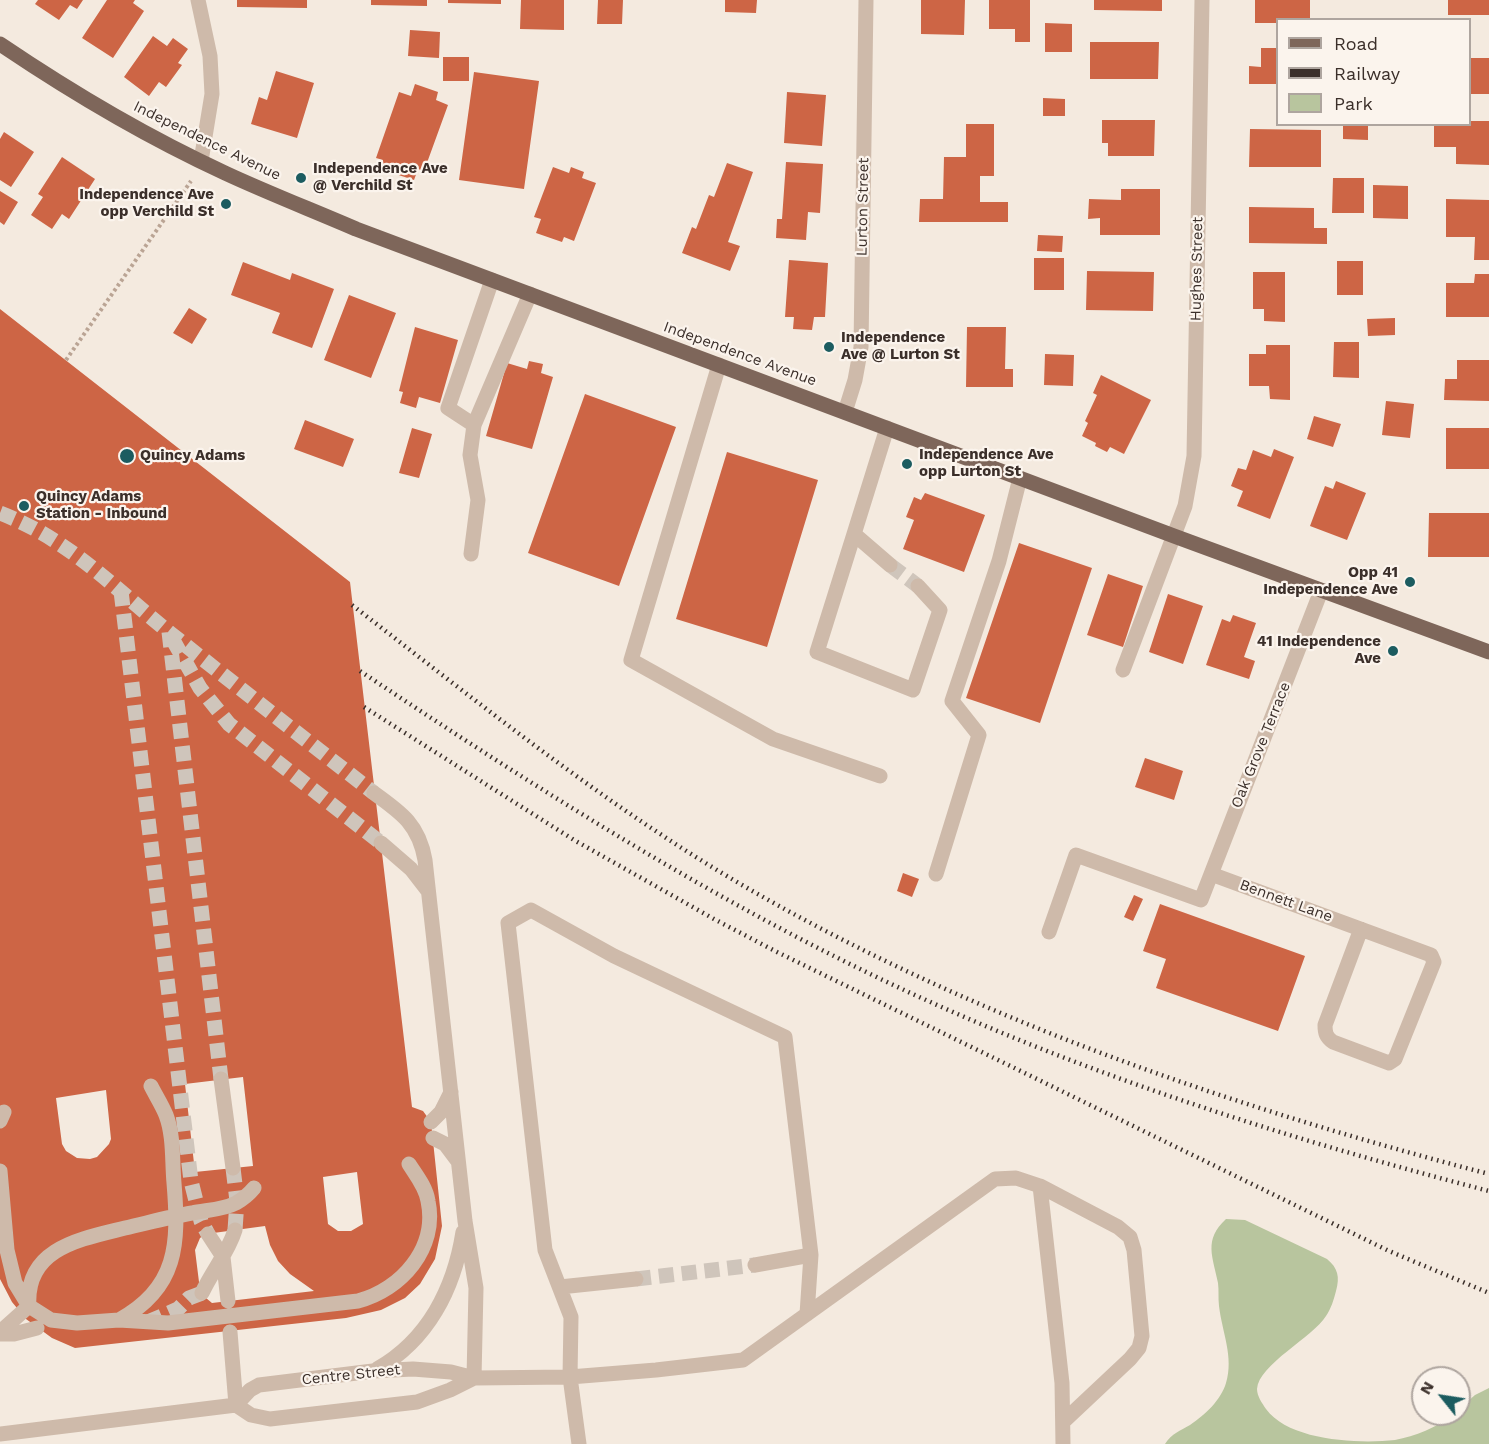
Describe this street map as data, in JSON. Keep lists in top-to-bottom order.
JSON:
{
  "streets": {
    "main road": ["Independence Avenue"],
    "street": [
      "Lurton Street",
      "Hughes Street",
      "Oak Grove Terrace",
      "Bennett Lane",
      "Centre Street"
    ]
  },
  "crossings": [
    ["Independence Avenue", "Lurton Street"],
    ["Independence Avenue", "Hughes Street"],
    ["Independence Avenue", "Oak Grove Terrace"],
    ["Oak Grove Terrace", "Bennett Lane"]
  ],
  "places": [
    "Independence Ave @ Verchild St",
    "Independence Ave opp Verchild St",
    "Independence Ave @ Lurton St",
    "Quincy Adams",
    "Independence Ave opp Lurton St",
    "Quincy Adams Station - Inbound",
    "Opp 41 Independence Ave",
    "41 Independence Ave"
  ],
  "legend": ["Road", "Railway", "Park"],
  "north": "top left"
}
